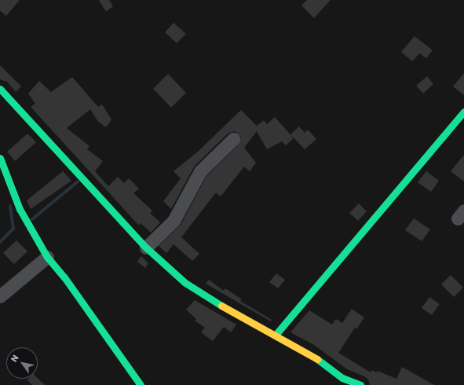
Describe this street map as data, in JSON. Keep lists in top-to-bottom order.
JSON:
{
  "north": "top left"
}
